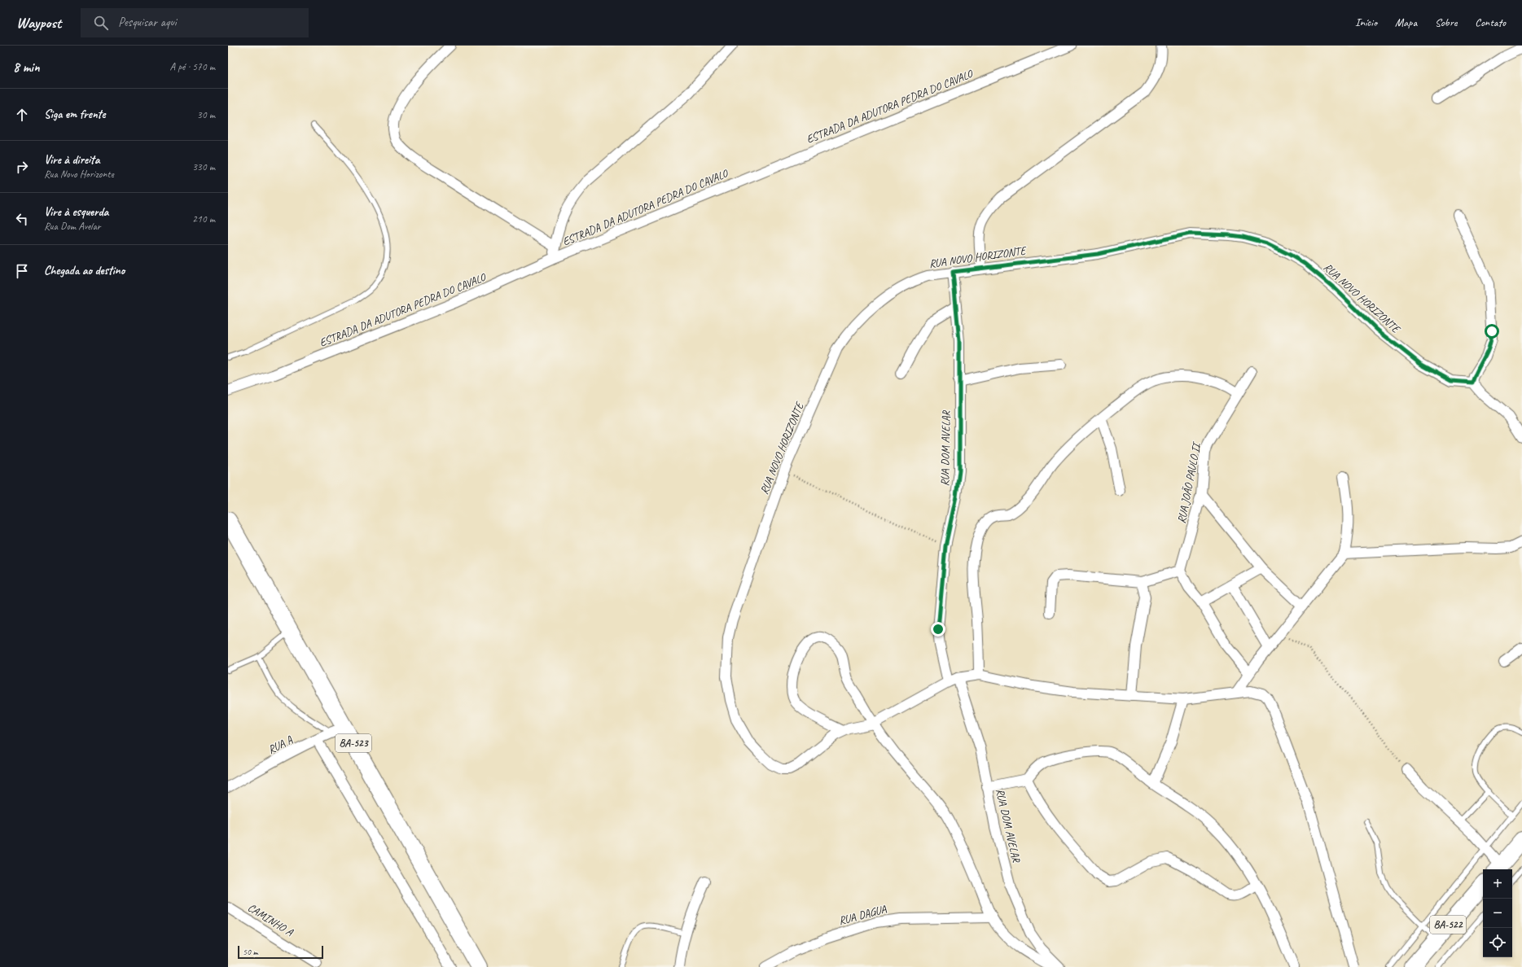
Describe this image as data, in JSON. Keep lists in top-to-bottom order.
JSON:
{
  "streets": {
    "main road": ["BA-523", "BA-522"],
    "street": [
      "ESTRADA DA ADUTORA PEDRA DO CAVALO",
      "RUA NOVO HORIZONTE",
      "RUA DOM AVELAR",
      "RUA JOÃO PAULO II",
      "RUA A",
      "RUA DAGUA",
      "CAMINHO A"
    ]
  },
  "crossings": [
    ["RUA NOVO HORIZONTE", "RUA DOM AVELAR"],
    ["BA-523", "RUA A"]
  ],
  "scale_bar": "50 m",
  "page": {
    "header": "Waypost",
    "search": "Pesquisar aqui",
    "nav": [
      "Início",
      "Mapa",
      "Sobre",
      "Contato"
    ],
    "heading": ["8 min", "A pé · 570 m"],
    "list": [
      ["Siga em frente", "30 m"],
      ["Vire à direita", "Rua Novo Horizonte", "330 m"],
      ["Vire à esquerda", "Rua Dom Avelar", "210 m"],
      "Chegada ao destino"
    ],
    "map_buttons": ["+", "−"],
    "scale": "50 m"
  }
}
